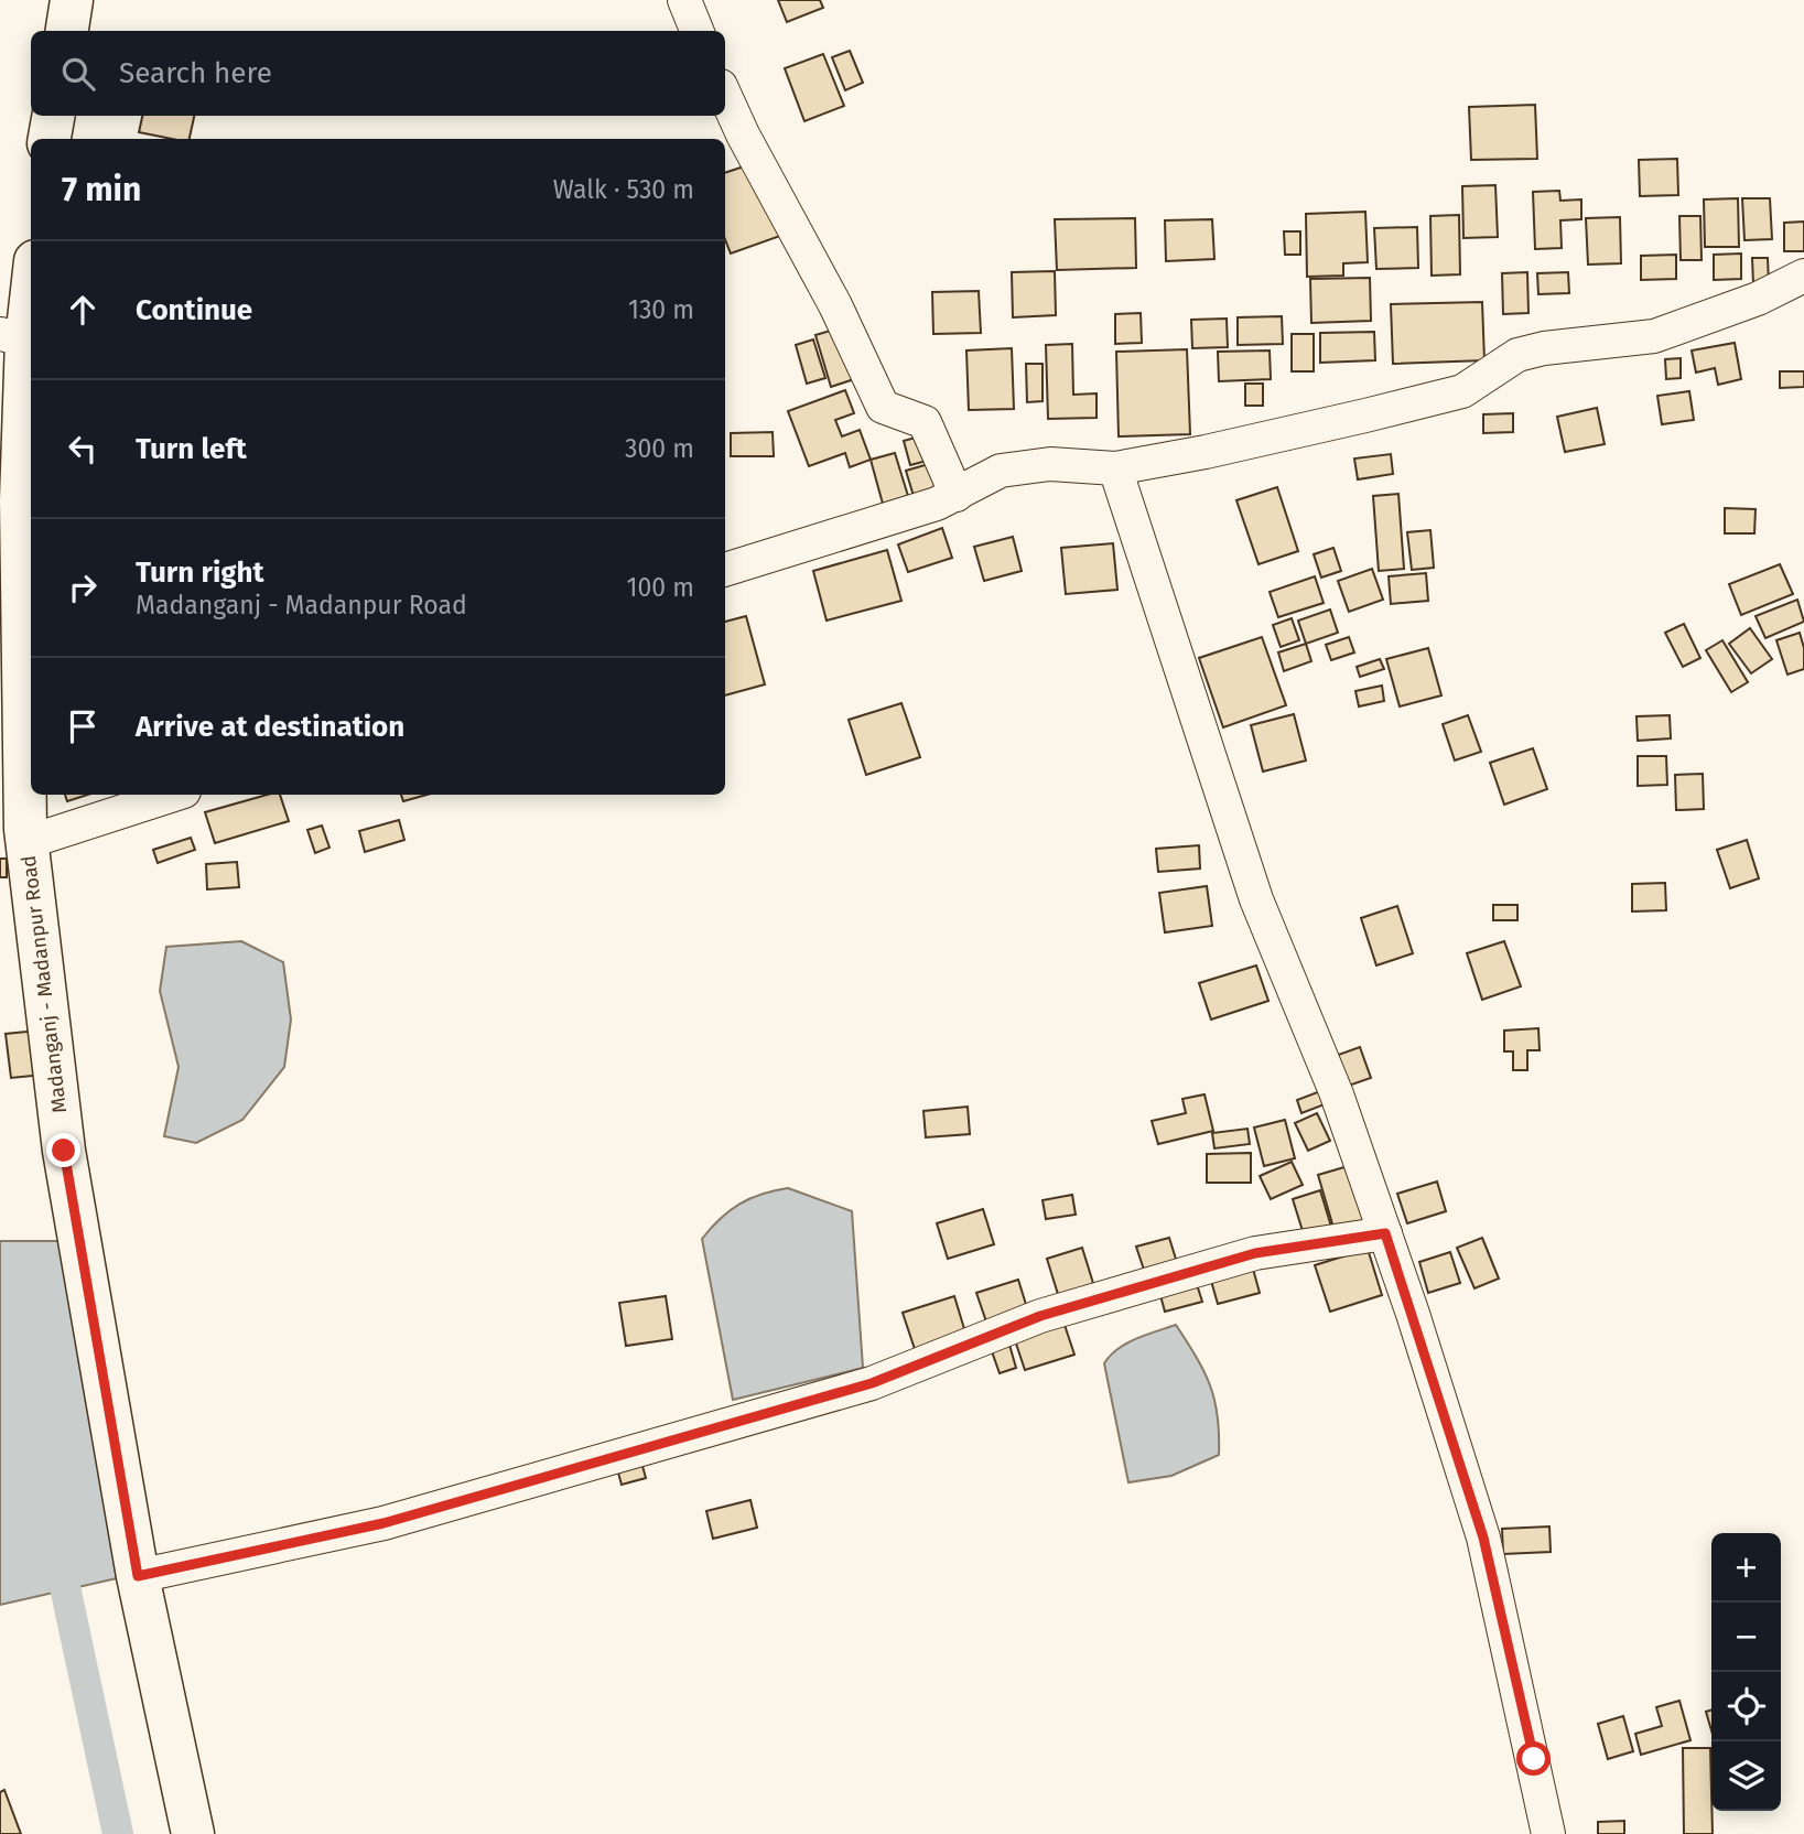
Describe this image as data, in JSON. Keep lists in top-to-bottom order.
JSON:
{
  "streets": {
    "main road": ["Madanganj - Madanpur Road"]
  },
  "page": {
    "search": "Search here",
    "heading": ["7 min", "Walk · 530 m"],
    "list": [
      ["Continue", "130 m"],
      ["Turn left", "300 m"],
      ["Turn right", "Madanganj - Madanpur Road", "100 m"],
      "Arrive at destination"
    ],
    "map_buttons": ["+", "−"]
  }
}
